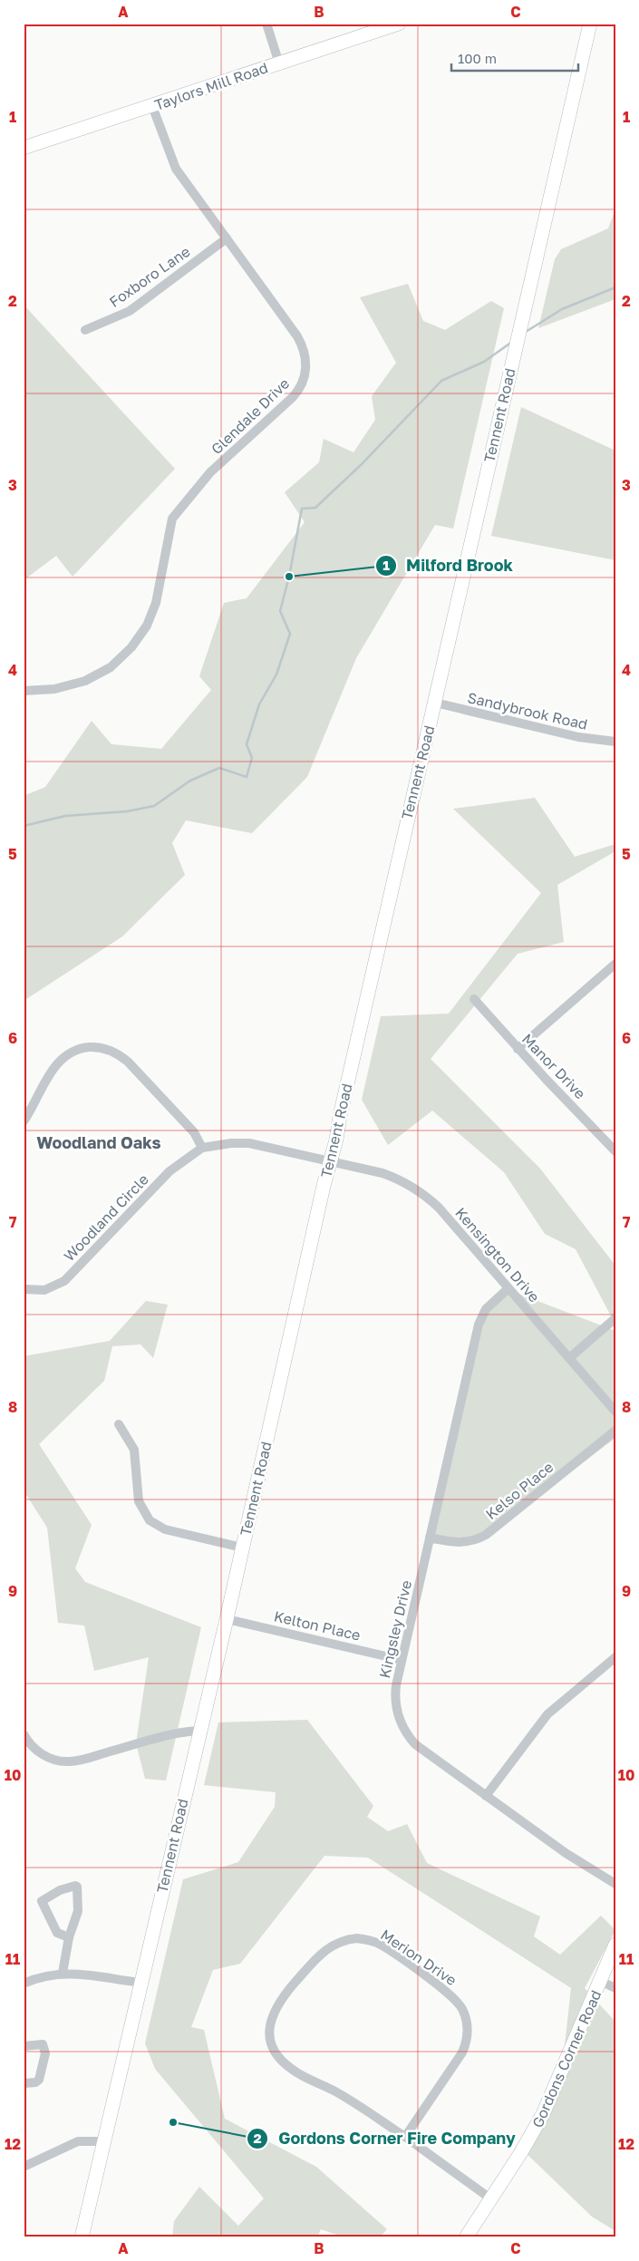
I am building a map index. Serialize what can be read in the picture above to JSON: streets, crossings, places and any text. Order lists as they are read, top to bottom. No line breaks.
{"streets":{"street":["Taylors Mill Road","Foxboro Lane","Tennent Road","Glendale Drive","Sandybrook Road","Manor Drive","Woodland Circle","Kensington Drive","Kelso Place","Kelton Place","Kingsley Drive","Merion Drive","Gordons Corner Road"]},"crossings":[["Taylors Mill Road","Glendale Drive"],["Foxboro Lane","Glendale Drive"],["Tennent Road","Sandybrook Road"],["Tennent Road","Woodland Circle"],["Tennent Road","Kensington Drive"],["Tennent Road","Kelton Place"],["Woodland Circle","Kensington Drive"],["Kensington Drive","Kingsley Drive"],["Kelso Place","Kingsley Drive"],["Kelton Place","Kingsley Drive"],["Merion Drive","Gordons Corner Road"]],"districts":["Woodland Oaks"],"places":["Milford Brook","Gordons Corner Fire Company"],"scale_bar":"100 m","grid":{"columns":["A","B","C"],"rows":["1","2","3","4","5","6","7","8","9","10","11","12"]}}
